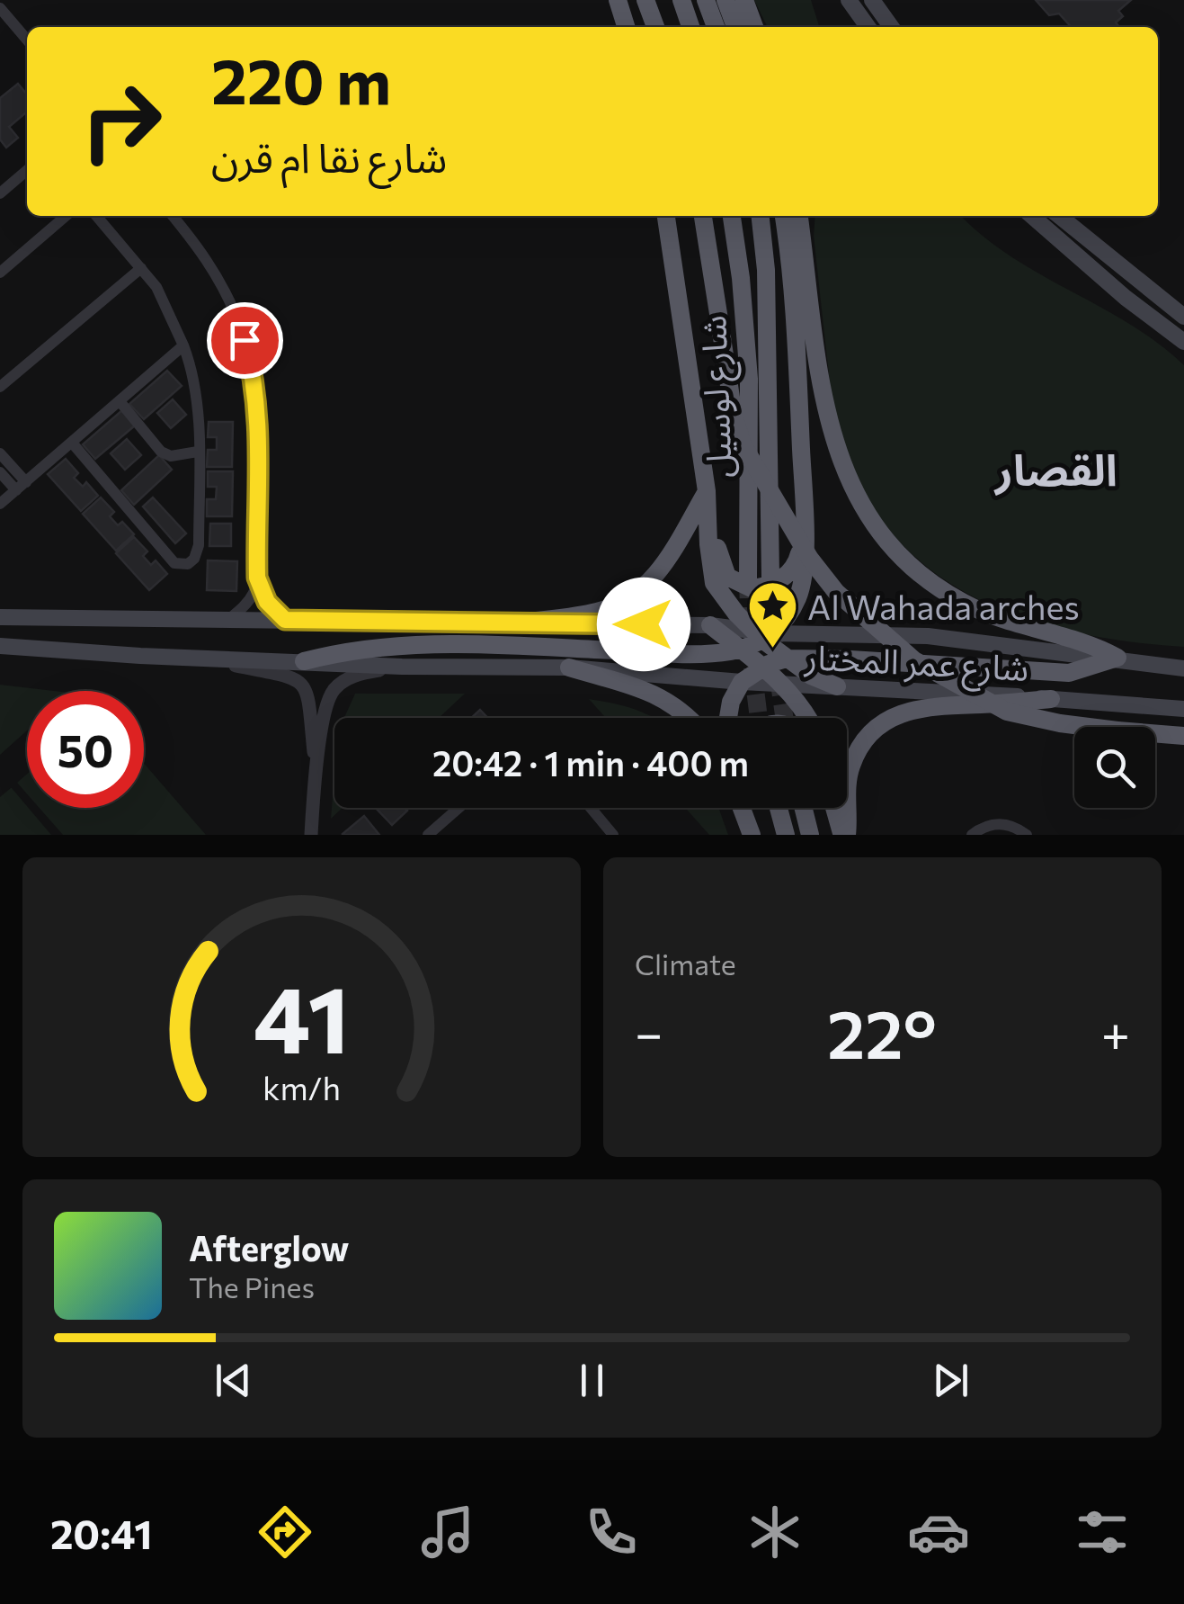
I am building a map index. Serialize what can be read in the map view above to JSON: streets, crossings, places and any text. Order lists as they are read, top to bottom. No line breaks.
{"streets":{"highway":["شارع لوسيل"],"main road":["شارع عمر المختار"]},"districts":["القصار"],"places":{"place":["Al Wahada arches"]},"page":{"turn":["220 m","شارع نقا ام قرن"],"limit":"50","trip":"20:42 · 1 min · 400 m","tile":"Climate","heat":["−","22°","+"],"song":["Afterglow","The Pines"],"tabs":"20:41","gauge":["41","km/h"]}}
